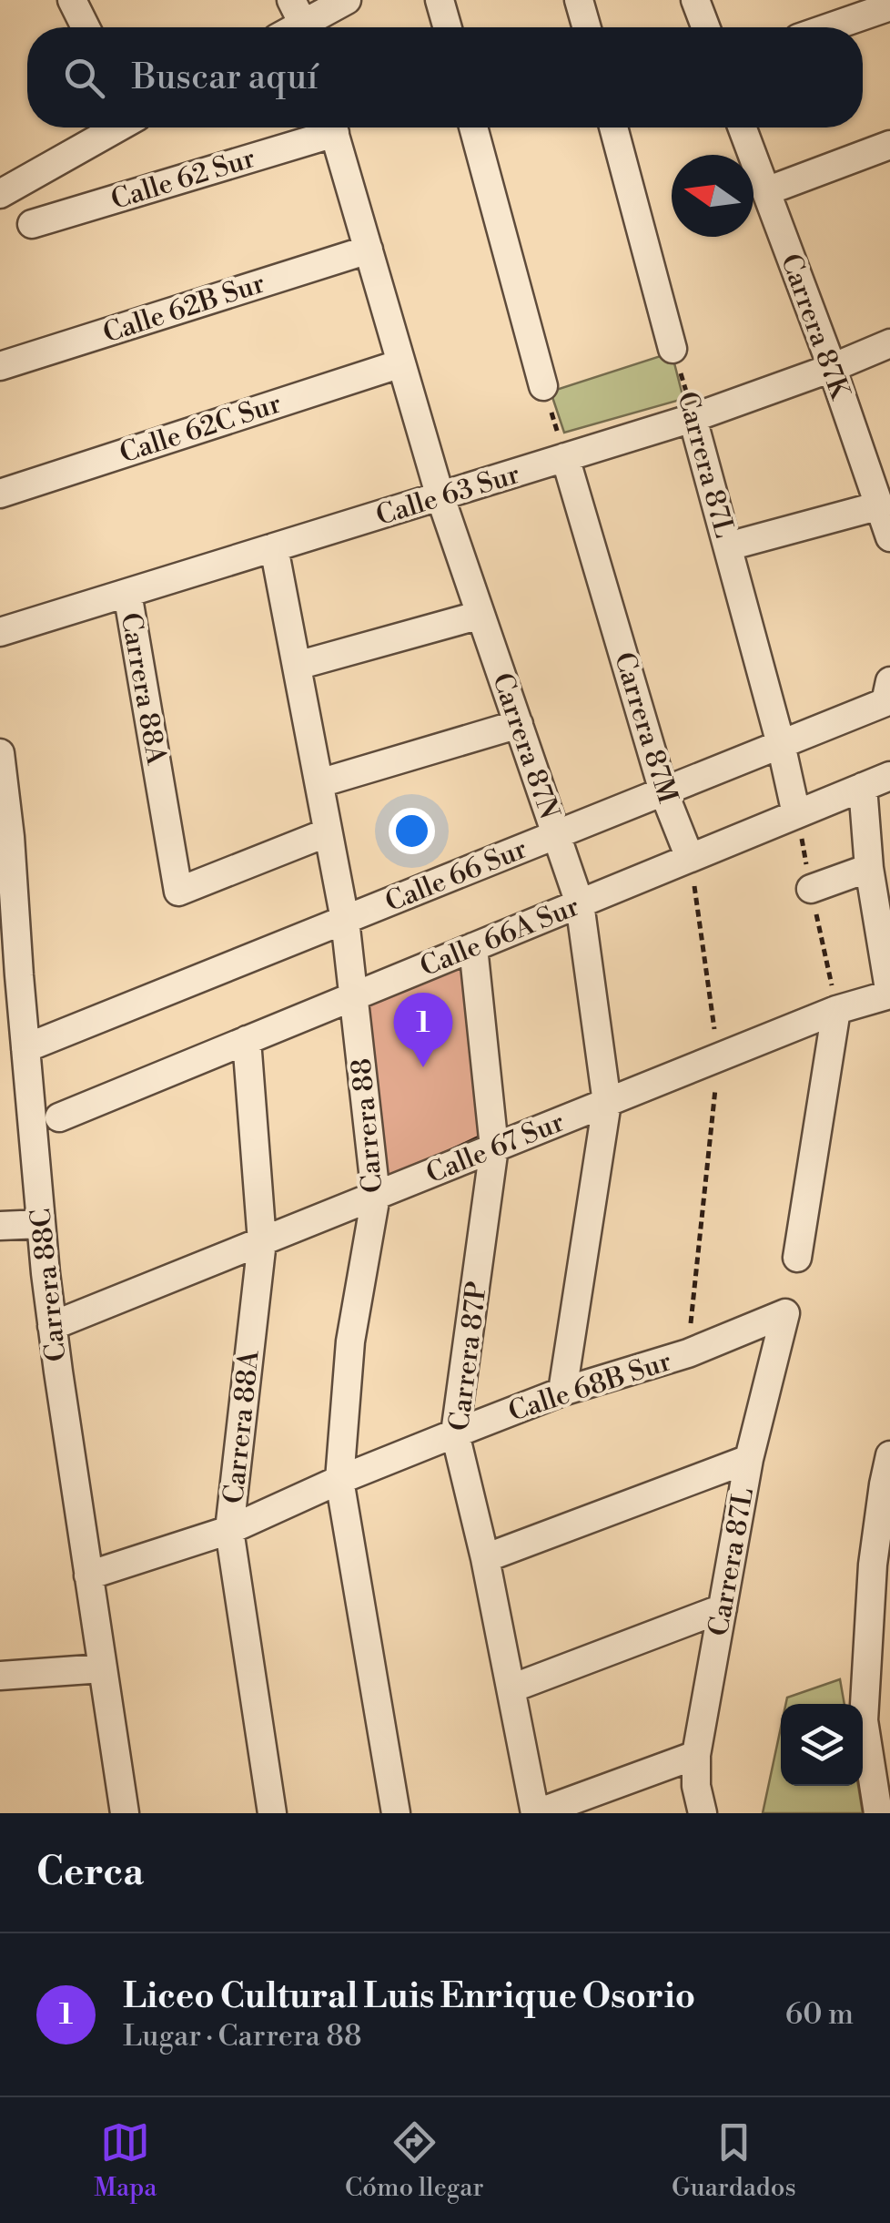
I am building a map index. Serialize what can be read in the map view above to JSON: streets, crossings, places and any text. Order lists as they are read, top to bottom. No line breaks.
{"streets":{"street":["Calle 62 Sur","Calle 62B Sur","Carrera 87K","Calle 62C Sur","Carrera 87L","Calle 63 Sur","Carrera 88A","Carrera 87M","Carrera 87N","Calle 66 Sur","Calle 66A Sur","Carrera 88","Calle 67 Sur","Carrera 88C","Carrera 87P","Calle 68B Sur"]},"crossings":[["Calle 62B Sur","Carrera 87N"],["Carrera 87K","Calle 63 Sur"],["Calle 62C Sur","Carrera 87N"],["Carrera 87L","Calle 63 Sur"],["Carrera 87L","Calle 66 Sur"],["Carrera 87L","Calle 66A Sur"],["Carrera 87L","Calle 68B Sur"],["Calle 63 Sur","Carrera 88A"],["Calle 63 Sur","Carrera 87M"],["Calle 63 Sur","Carrera 87N"],["Calle 63 Sur","Carrera 88"],["Carrera 88A","Calle 66A Sur"],["Carrera 88A","Carrera 88"],["Carrera 88A","Calle 67 Sur"],["Carrera 88A","Calle 68B Sur"],["Carrera 87M","Calle 66 Sur"],["Carrera 87M","Calle 66A Sur"],["Carrera 87N","Calle 66 Sur"],["Carrera 87N","Calle 66A Sur"],["Carrera 87N","Calle 67 Sur"],["Carrera 87N","Calle 68B Sur"],["Calle 66 Sur","Carrera 88"],["Calle 66 Sur","Carrera 88C"],["Calle 66A Sur","Carrera 88"],["Calle 66A Sur","Carrera 87P"],["Carrera 88","Calle 67 Sur"],["Carrera 88","Calle 68B Sur"],["Calle 67 Sur","Carrera 88C"],["Calle 67 Sur","Carrera 87P"],["Carrera 88C","Calle 68B Sur"],["Carrera 87P","Calle 68B Sur"]],"north":"left","page":{"search":"Buscar aquí","pins":"1","heading":"Cerca","list":[{"mark":"1","name":"Liceo Cultural Luis Enrique Osorio","note":"Lugar · Carrera 88","value":"60 m"}],"nav":["Mapa","Cómo llegar","Guardados"]}}
